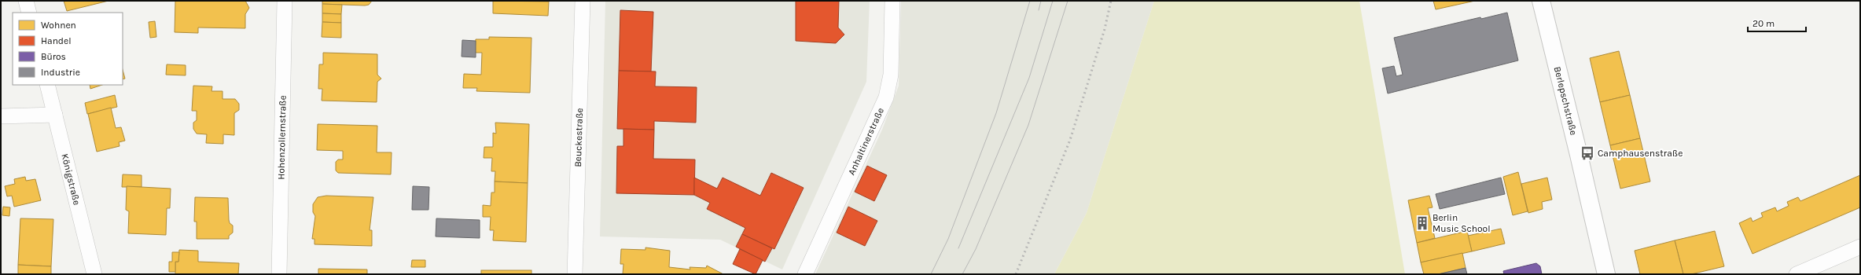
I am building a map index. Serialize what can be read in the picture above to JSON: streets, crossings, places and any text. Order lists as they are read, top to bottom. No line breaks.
{"streets":{"street":["Berlepschstraße","Hohenzollernstraße","Beuckestraße","Anhaltinerstraße","Königstraße"]},"places":{"bus stop":["Camphausenstraße"],"building":["Berlin Music School"]},"legend":["Wohnen","Handel","Büros","Industrie"],"scale_bar":"20 m"}
